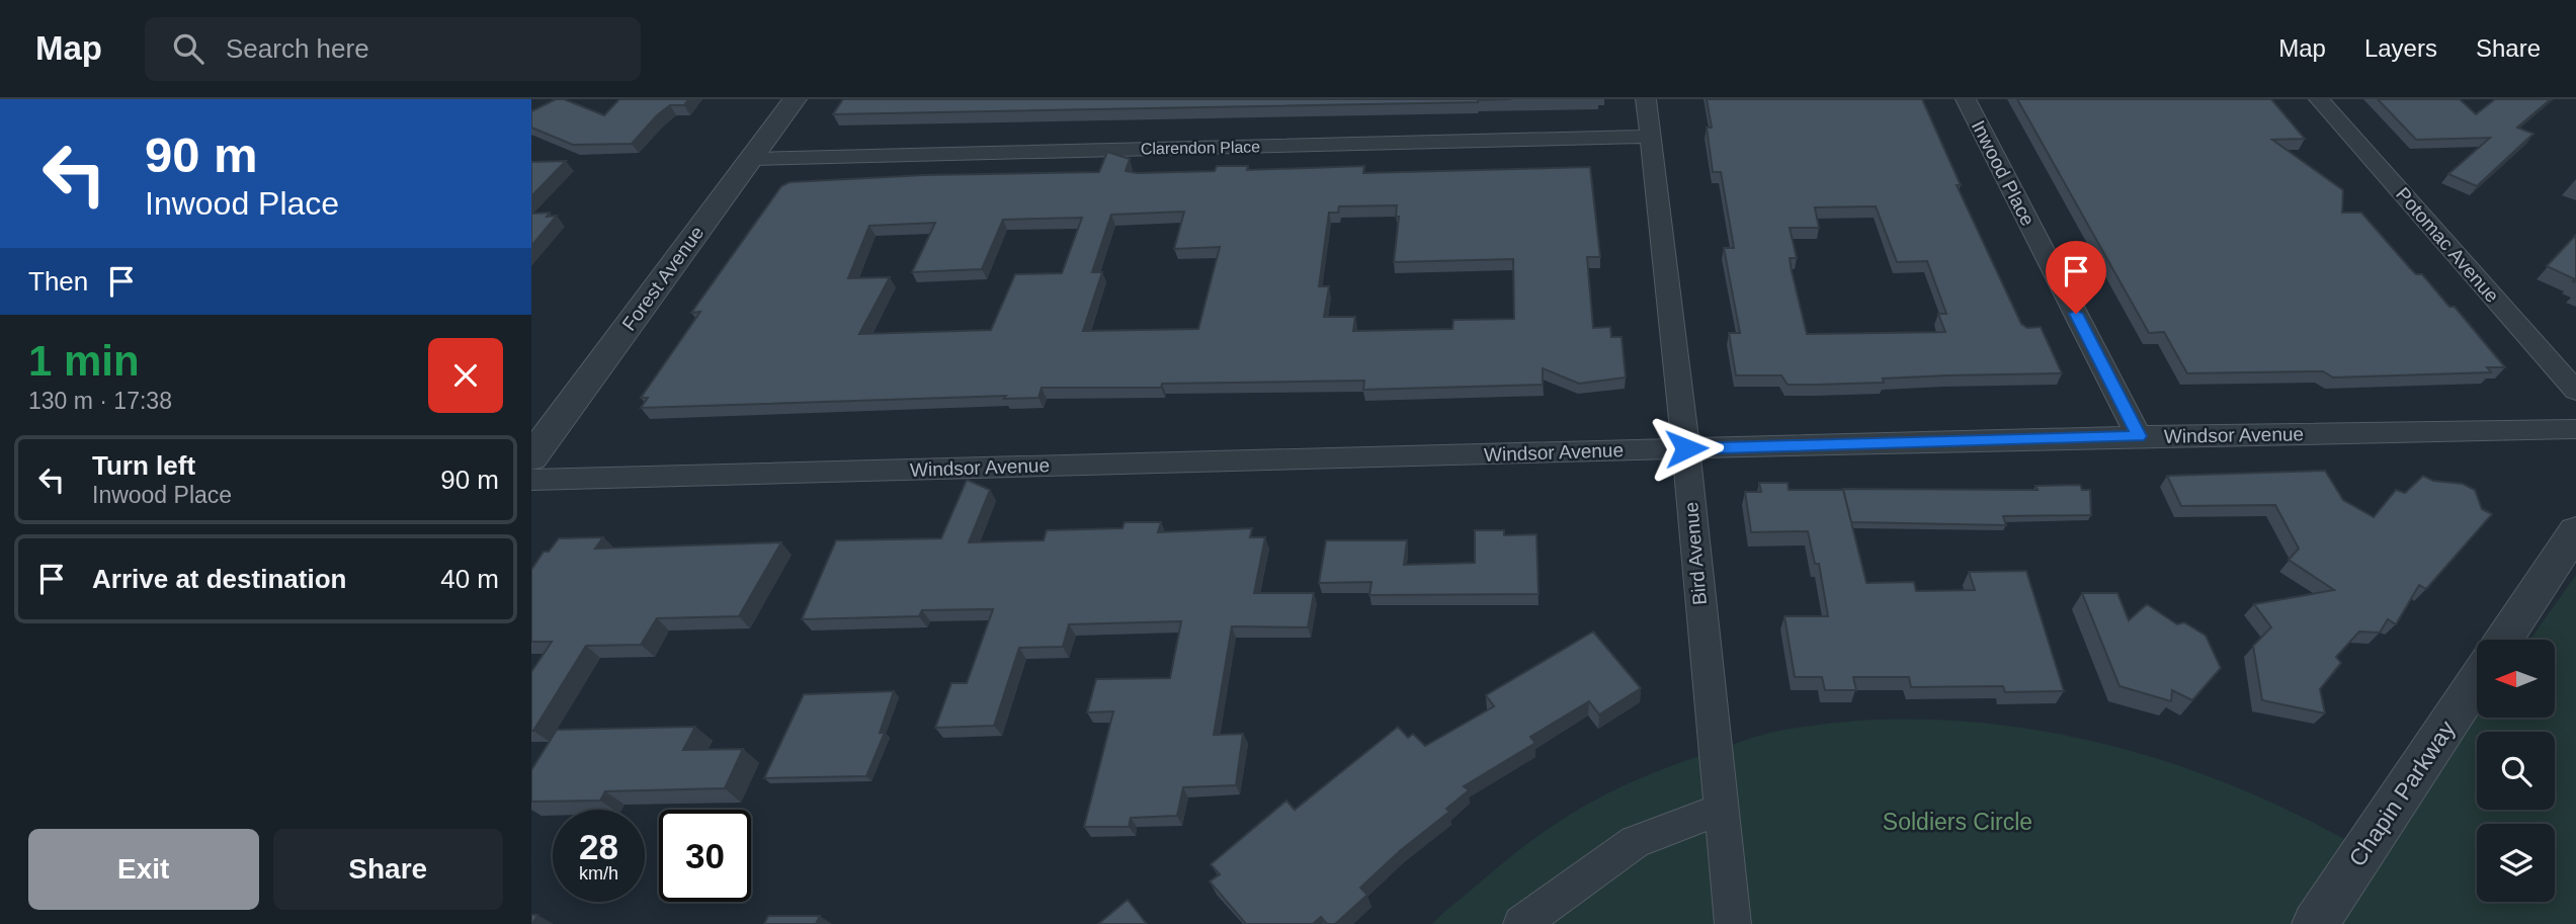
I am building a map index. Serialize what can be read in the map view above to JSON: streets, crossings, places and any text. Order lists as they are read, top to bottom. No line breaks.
{"streets":{"street":["Clarendon Place","Inwood Place","Potomac Avenue","Forest Avenue","Windsor Avenue","Bird Avenue","Chapin Parkway"]},"crossings":[["Clarendon Place","Forest Avenue"],["Clarendon Place","Bird Avenue"],["Inwood Place","Windsor Avenue"],["Windsor Avenue","Bird Avenue"]],"parks":["Soldiers Circle"],"north":"left","page":{"header":"Map","search":"Search here","nav":["Map","Layers","Share"],"turn":["90 m","Inwood Place"],"then":"Then","heading":["1 min","130 m · 17:38"],"list":[{"name":"Turn left","note":"Inwood Place","value":"90 m"},{"name":"Arrive at destination","value":"40 m"}],"speed":"28 km/h","limit":"30","buttons":["Exit","Share"]}}
